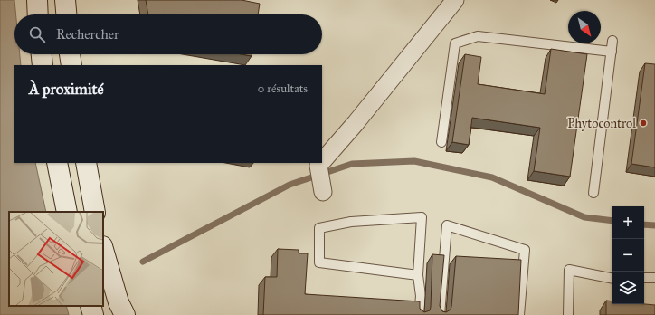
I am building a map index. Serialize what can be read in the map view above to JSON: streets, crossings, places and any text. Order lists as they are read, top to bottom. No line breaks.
{"places":["Phytocontrol"],"north":"bottom right","page":{"search":"Rechercher","heading":["À proximité","0 résultats"],"map_buttons":["+","−"]}}
